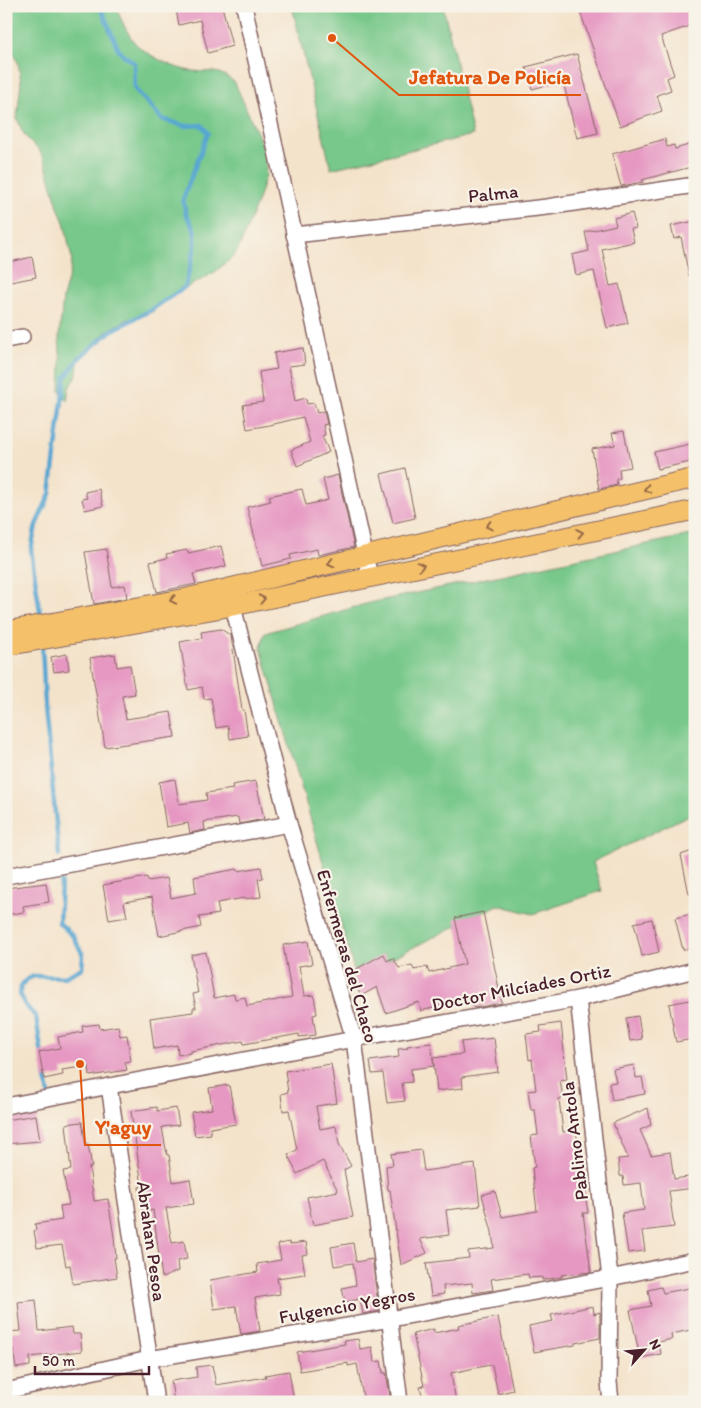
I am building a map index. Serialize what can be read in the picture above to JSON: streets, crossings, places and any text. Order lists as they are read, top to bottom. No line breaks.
{"streets":{"street":["Palma","Enfermeras del Chaco","Doctor Milcíades Ortiz","Pablino Antola","Abrahan Pesoa","Fulgencio Yegros"]},"crossings":[["Enfermeras del Chaco","Doctor Milcíades Ortiz"],["Enfermeras del Chaco","Fulgencio Yegros"],["Doctor Milcíades Ortiz","Pablino Antola"],["Doctor Milcíades Ortiz","Abrahan Pesoa"],["Pablino Antola","Fulgencio Yegros"],["Abrahan Pesoa","Fulgencio Yegros"]],"places":["Jefatura De Policía","Y'aguy"],"scale_bar":"50 m","north":"top right"}
